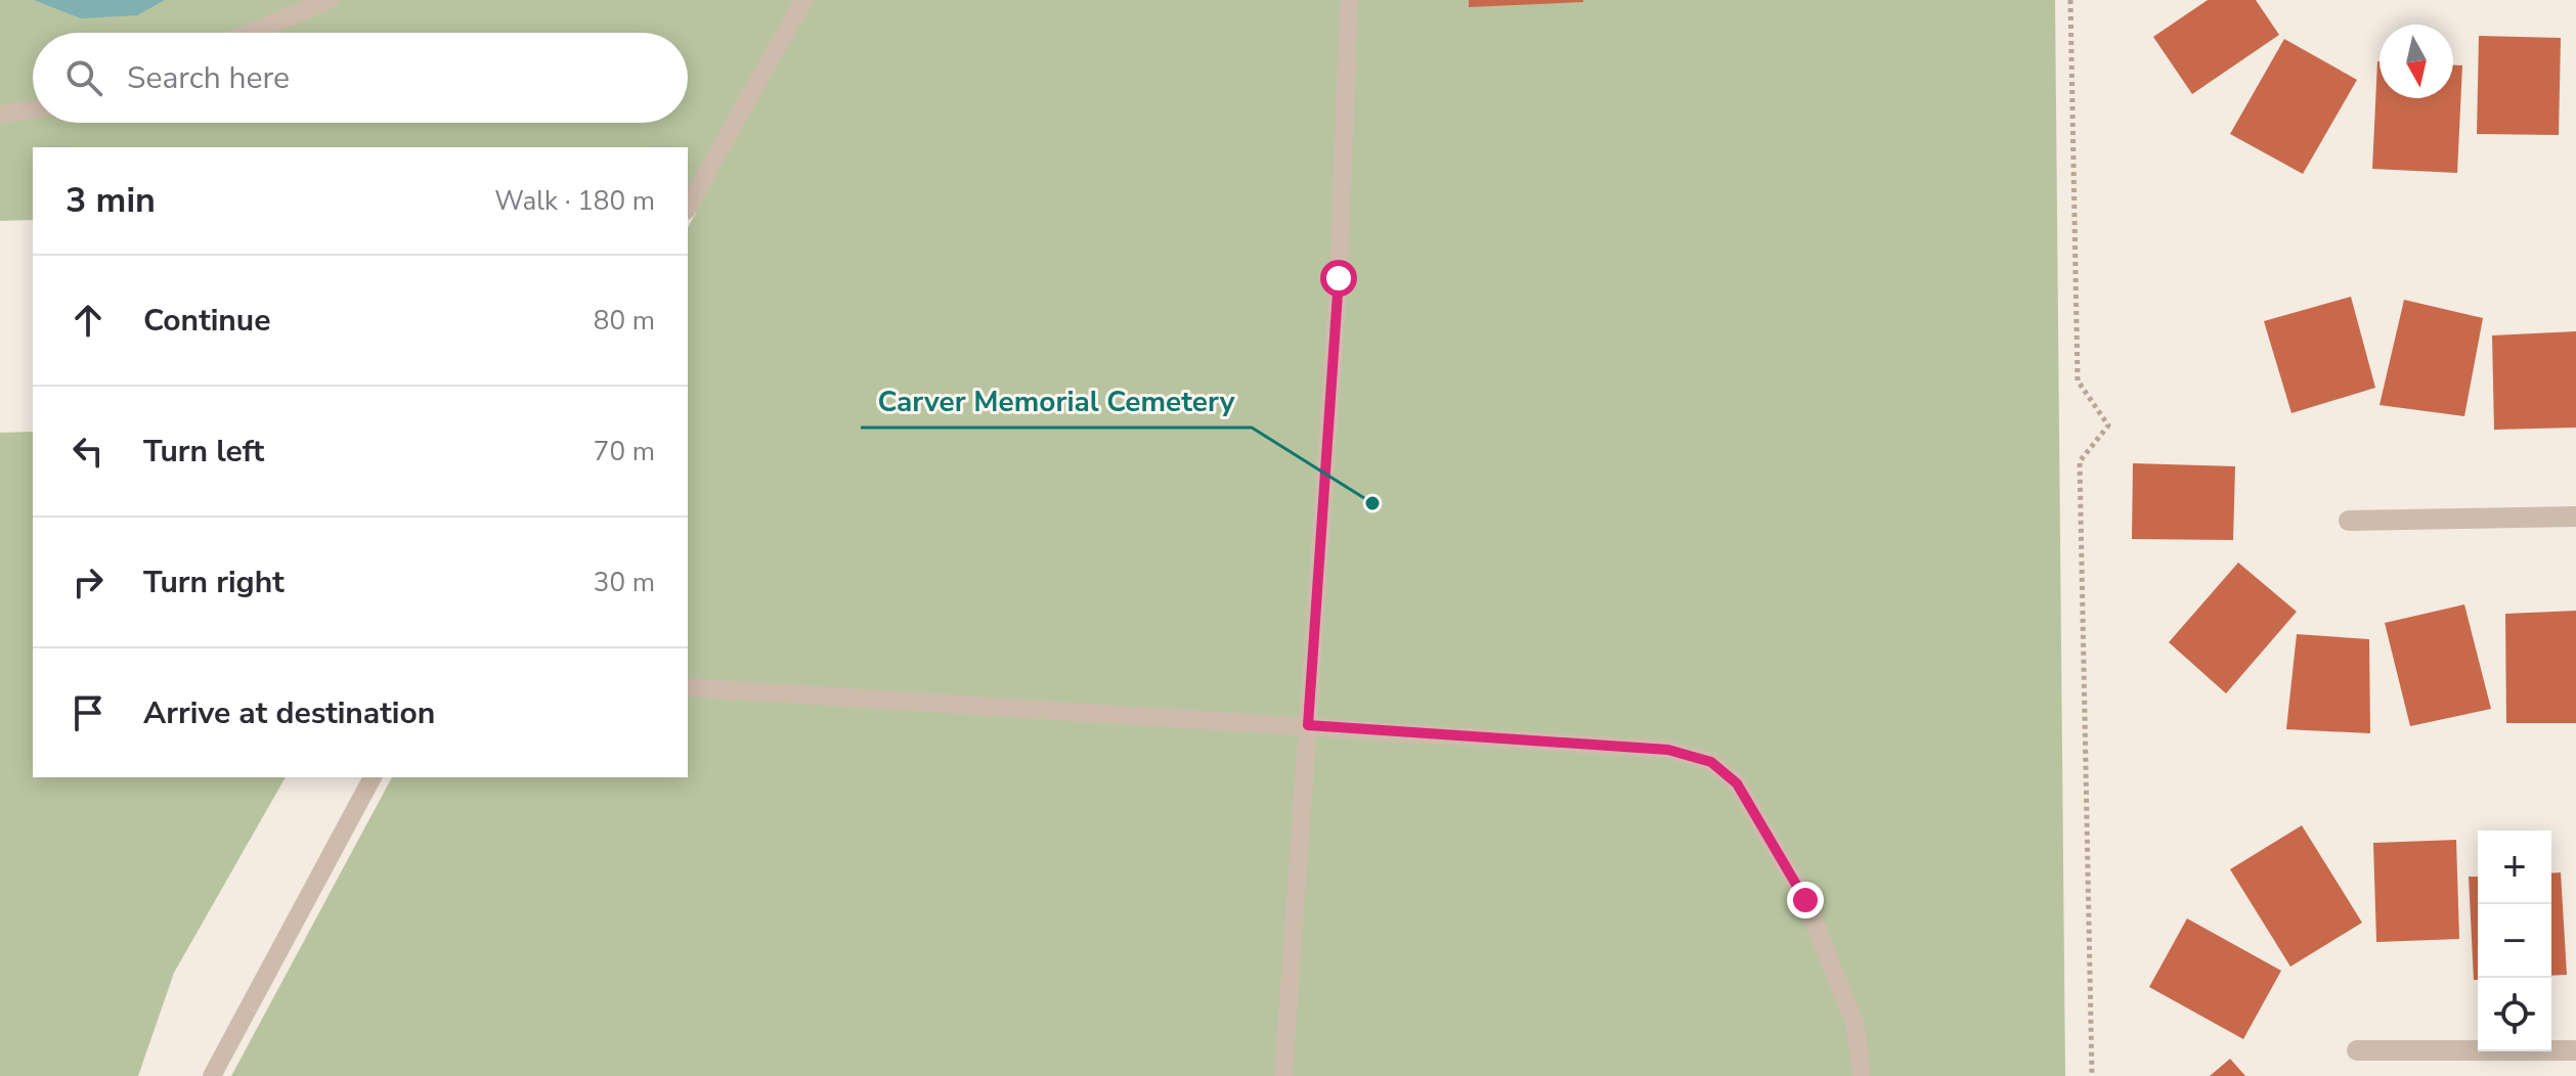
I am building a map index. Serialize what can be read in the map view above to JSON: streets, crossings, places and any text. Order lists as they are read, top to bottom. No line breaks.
{"places":["Carver Memorial Cemetery"],"north":"bottom","page":{"search":"Search here","heading":["3 min","Walk · 180 m"],"list":[["Continue","80 m"],["Turn left","70 m"],["Turn right","30 m"],"Arrive at destination"],"map_buttons":["+","−"]}}
